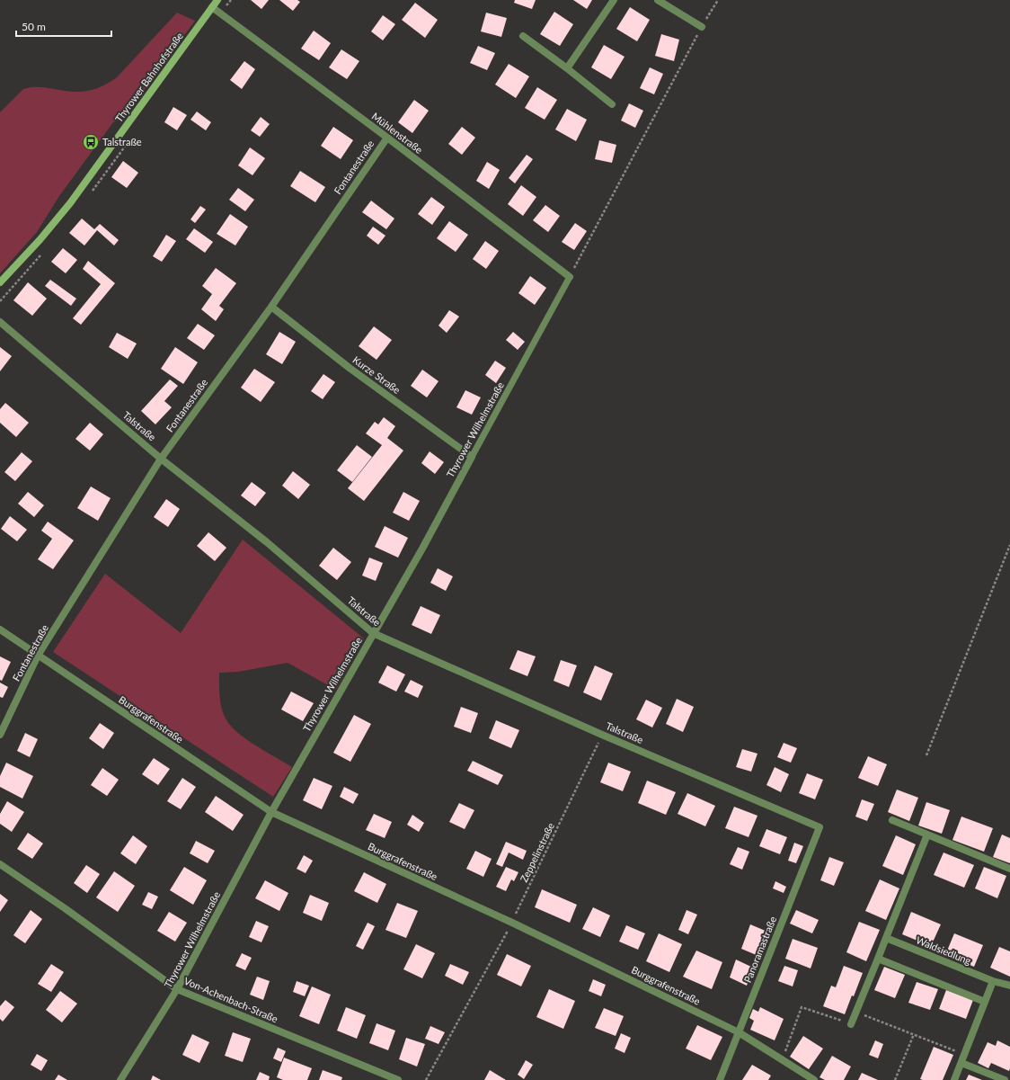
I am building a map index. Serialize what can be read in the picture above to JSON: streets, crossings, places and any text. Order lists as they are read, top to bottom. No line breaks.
{"streets":{"main road":["Thyrower Bahnhofstraße"],"street":["Mühlenstraße","Fontanestraße","Kurze Straße","Talstraße","Thyrower Wilhelmstraße","Burggrafenstraße","Panoramastraße","Waldsiedlung","Von-Achenbach-Straße"],"path":["Zeppelinstraße"]},"crossings":[["Thyrower Bahnhofstraße","Mühlenstraße"],["Mühlenstraße","Fontanestraße"],["Mühlenstraße","Thyrower Wilhelmstraße"],["Fontanestraße","Kurze Straße"],["Fontanestraße","Talstraße"],["Fontanestraße","Burggrafenstraße"],["Kurze Straße","Thyrower Wilhelmstraße"],["Talstraße","Thyrower Wilhelmstraße"],["Talstraße","Zeppelinstraße"],["Talstraße","Panoramastraße"],["Thyrower Wilhelmstraße","Burggrafenstraße"],["Thyrower Wilhelmstraße","Von-Achenbach-Straße"],["Burggrafenstraße","Zeppelinstraße"],["Burggrafenstraße","Panoramastraße"]],"places":{"bus stop":["Talstraße"]},"scale_bar":"50 m"}
